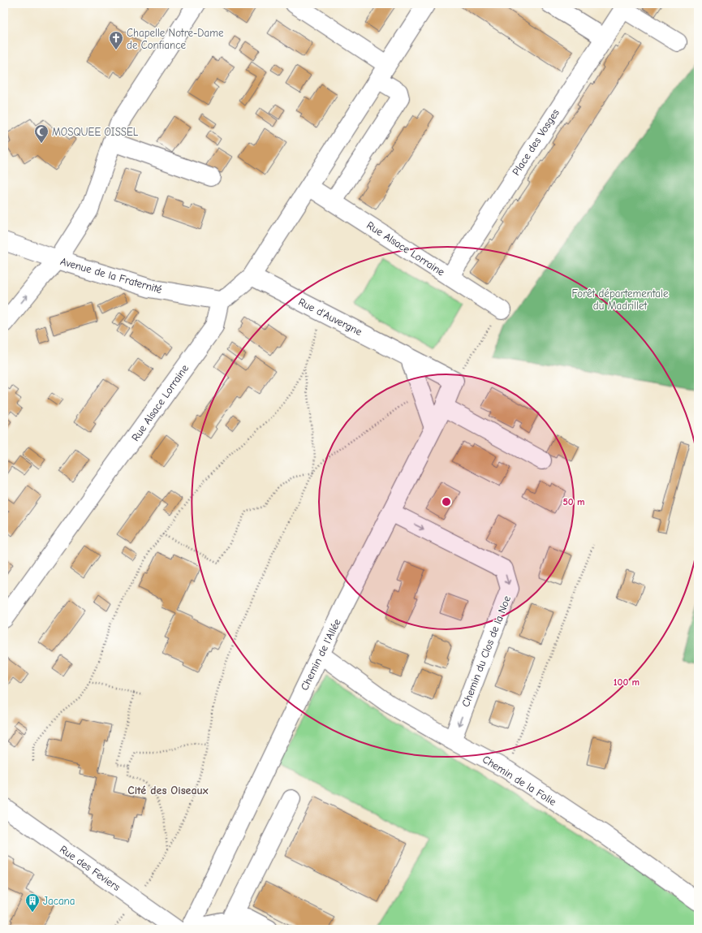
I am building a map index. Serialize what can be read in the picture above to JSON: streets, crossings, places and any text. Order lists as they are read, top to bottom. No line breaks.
{"streets":{"street":["Place des Vosges","Rue Alsace Lorraine","Avenue de la Fraternité","Rue d'Auvergne","Chemin du Clos de la Noe","Chemin de l'Allée","Chemin de la Folie","Rue des Feviers"]},"crossings":[["Place des Vosges","Rue Alsace Lorraine"],["Rue Alsace Lorraine","Avenue de la Fraternité"],["Rue d'Auvergne","Chemin de l'Allée"],["Chemin du Clos de la Noe","Chemin de l'Allée"],["Chemin du Clos de la Noe","Chemin de la Folie"],["Chemin de l'Allée","Chemin de la Folie"]],"districts":["Cité des Oiseaux"],"parks":["Forêt départementale du Madrillet"],"places":{"church":["Chapelle Notre-Dame de Confiance"],"mosque":["MOSQUEE OISSEL"],"building":["Jacana"]},"rings":["50 m","100 m"]}
